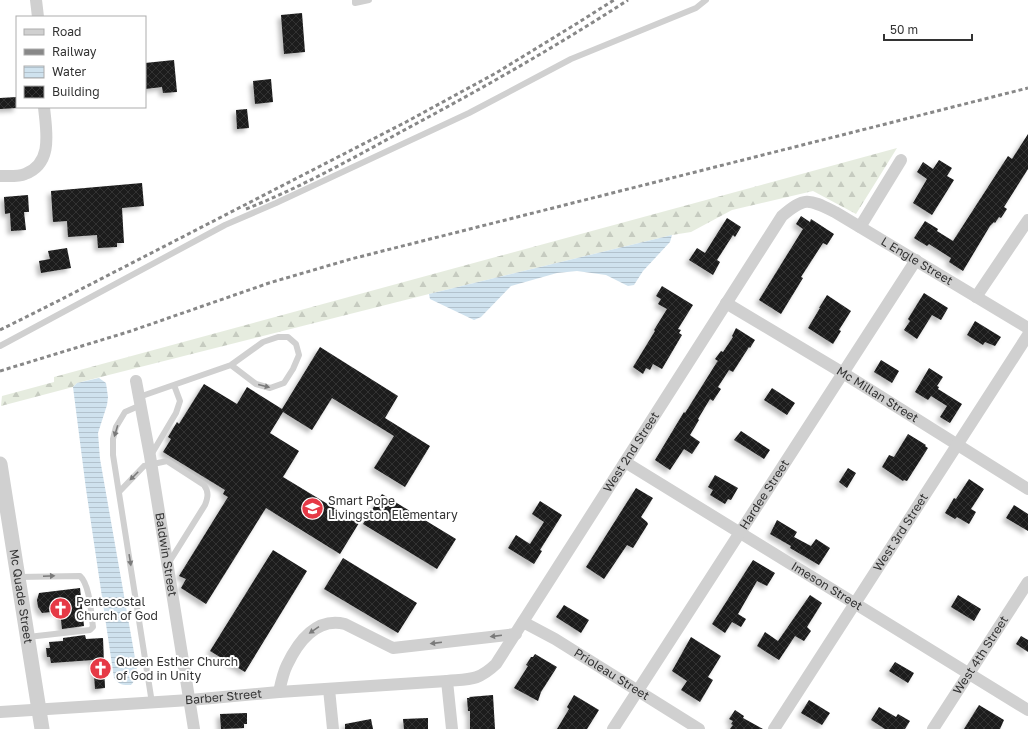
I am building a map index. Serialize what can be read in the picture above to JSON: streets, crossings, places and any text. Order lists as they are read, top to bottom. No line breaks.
{"streets":{"street":["L Engle Street","Mc Millan Street","West 2nd Street","Hardee Street","West 3rd Street","Baldwin Street","Imeson Street","Mc Quade Street","West 4th Street","Prioleau Street","Barber Street"]},"crossings":[["L Engle Street","West 2nd Street"],["L Engle Street","Hardee Street"],["Mc Millan Street","West 2nd Street"],["Mc Millan Street","Hardee Street"],["Mc Millan Street","West 3rd Street"],["West 2nd Street","Imeson Street"],["West 2nd Street","Prioleau Street"],["West 2nd Street","Barber Street"],["Hardee Street","Imeson Street"],["Hardee Street","Prioleau Street"],["West 3rd Street","Imeson Street"],["Baldwin Street","Barber Street"],["Imeson Street","West 4th Street"],["Mc Quade Street","Barber Street"]],"places":{"school or university":["Smart Pope Livingston Elementary"],"church":["Pentecostal Church of God","Queen Esther Church of God in Unity"]},"legend":["Road","Railway","Water","Building"],"scale_bar":"50 m"}
